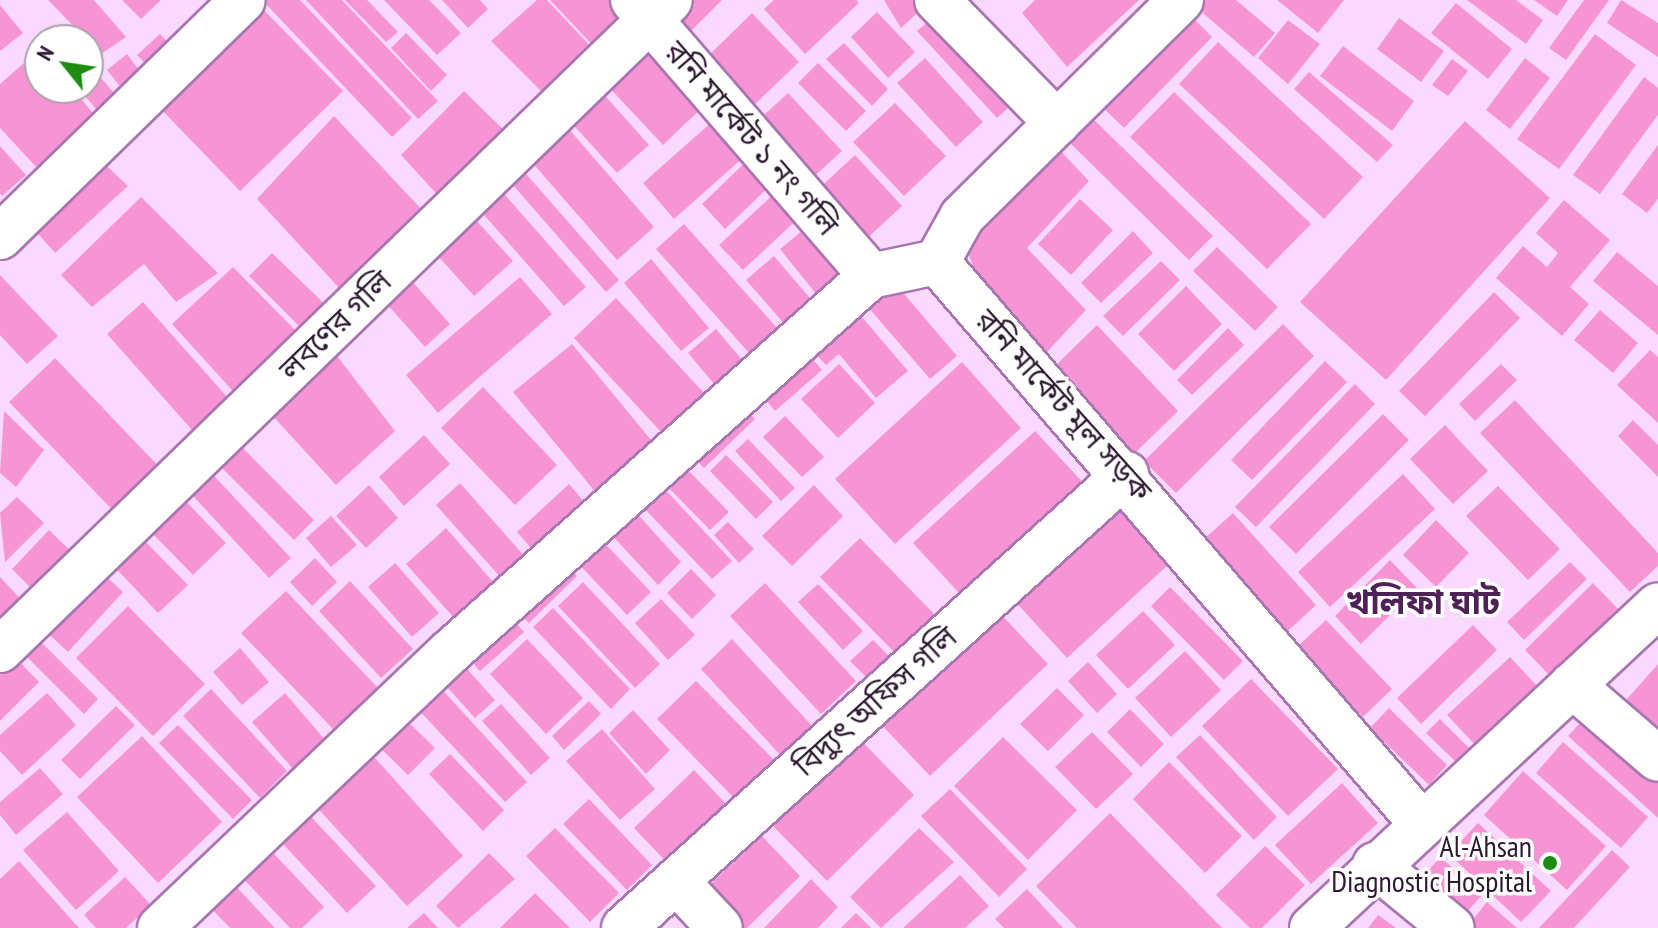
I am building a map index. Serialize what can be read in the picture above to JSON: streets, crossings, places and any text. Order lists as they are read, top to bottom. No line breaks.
{"streets":{"street":["রনি মার্কেট ১ নং গলি","লবণের গলি","রনি মার্কেট মূল সড়ক","বিদ্যুৎ অফিস গলি"]},"crossings":[["রনি মার্কেট ১ নং গলি","লবণের গলি"],["রনি মার্কেট মূল সড়ক","বিদ্যুৎ অফিস গলি"]],"districts":["খলিফা ঘাট"],"places":["Al-Ahsan Diagnostic Hospital"],"north":"top left"}
